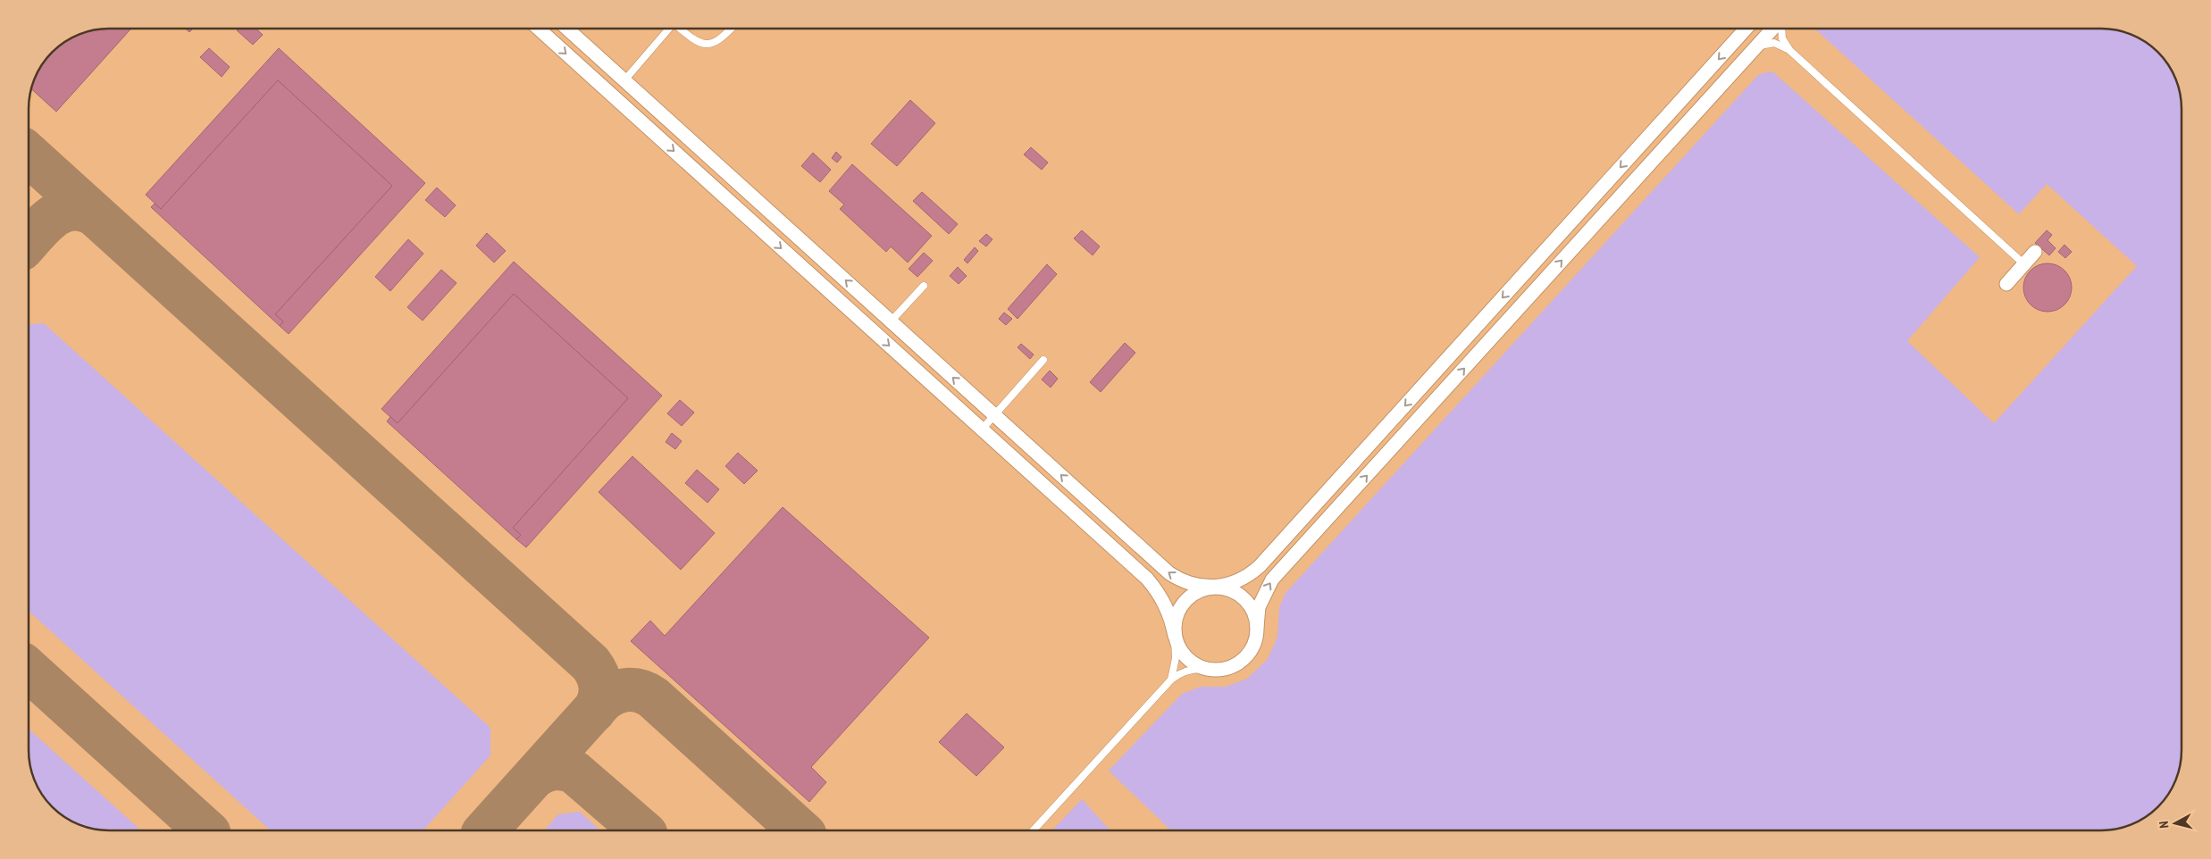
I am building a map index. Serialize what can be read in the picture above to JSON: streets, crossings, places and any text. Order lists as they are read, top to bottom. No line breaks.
{"north":"left"}
